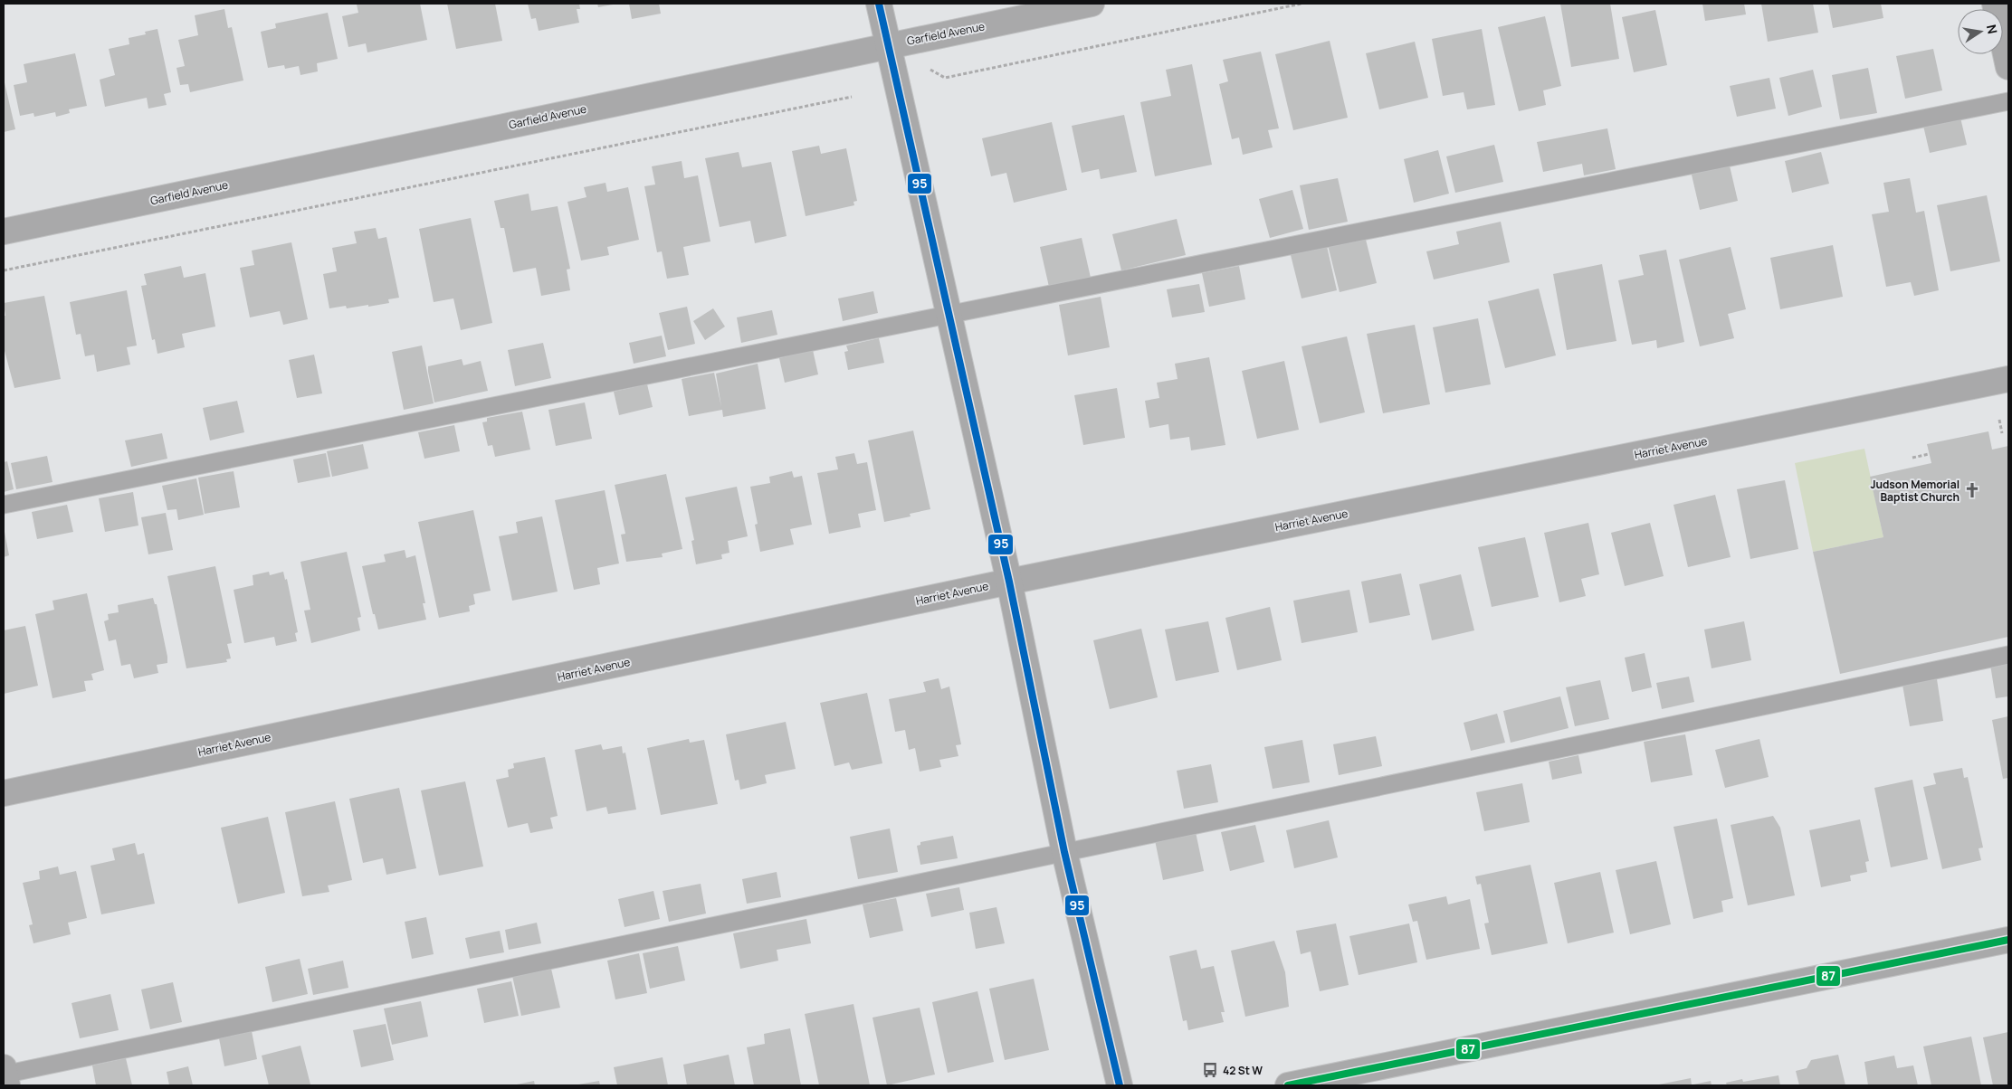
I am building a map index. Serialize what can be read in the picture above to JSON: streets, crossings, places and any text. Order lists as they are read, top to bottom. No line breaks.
{"streets":{"street":["Garfield Avenue","Harriet Avenue"]},"places":{"church":["Judson Memorial Baptist Church"],"bus stop":["42 St W"]},"lines":["transit line 95","transit line 87"],"north":"right"}
